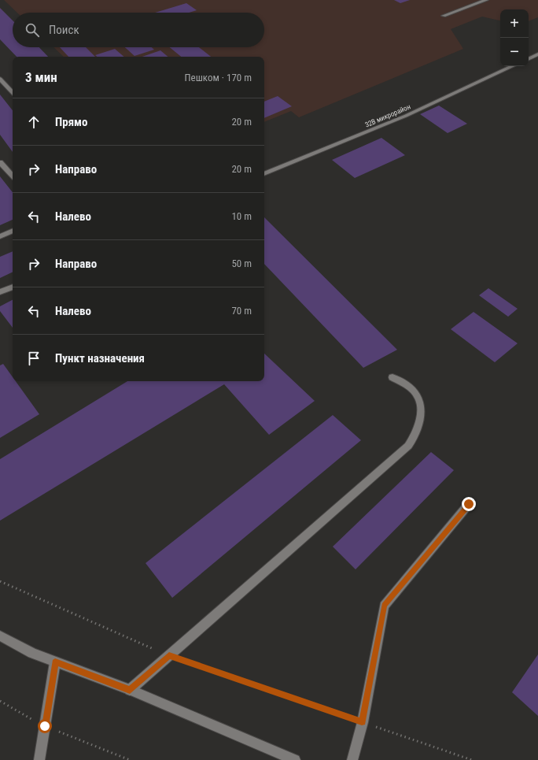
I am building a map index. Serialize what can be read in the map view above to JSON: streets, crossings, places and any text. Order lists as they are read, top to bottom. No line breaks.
{"streets":{"street":["32В микрорайон"]},"page":{"map_buttons":["+","−"],"search":"Поиск","heading":["3 мин","Пешком · 170 m"],"list":[["Прямо","20 m"],["Направо","20 m"],["Налево","10 m"],["Направо","50 m"],["Налево","70 m"],"Пункт назначения"]}}
